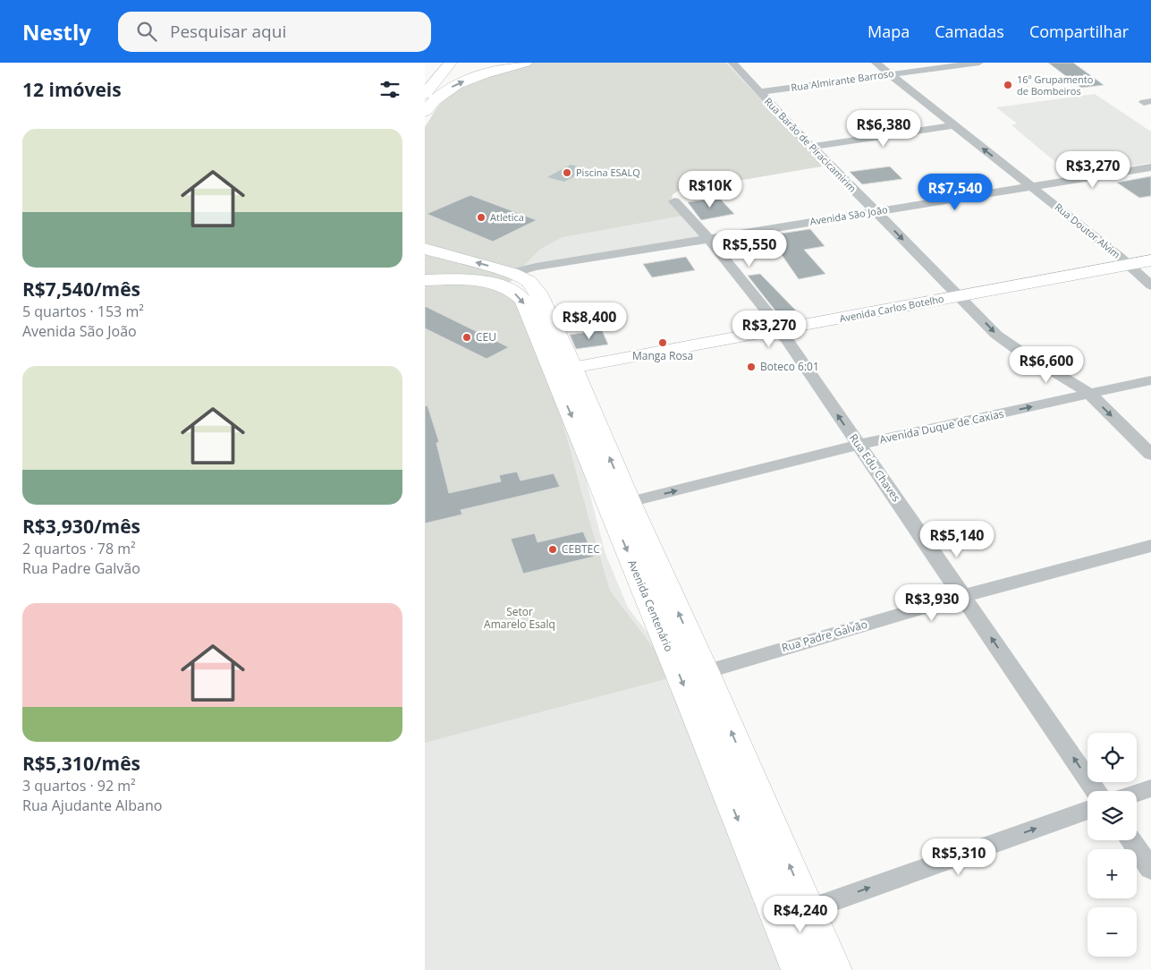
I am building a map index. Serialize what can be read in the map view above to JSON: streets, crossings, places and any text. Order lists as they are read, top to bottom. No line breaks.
{"streets":{"highway":["Avenida Centenário"],"main road":["Avenida Carlos Botelho"],"street":["Rua Almirante Barroso","Rua Barão de Piracicamirim","Avenida São João","Rua Doutor Alvim","Avenida Duque de Caxias","Rua Edu Chaves","Rua Padre Galvão"]},"crossings":[["Rua Almirante Barroso","Rua Barão de Piracicamirim"],["Rua Almirante Barroso","Rua Doutor Alvim"],["Rua Barão de Piracicamirim","Avenida São João"],["Rua Barão de Piracicamirim","Avenida Carlos Botelho"],["Rua Barão de Piracicamirim","Avenida Duque de Caxias"],["Avenida São João","Rua Doutor Alvim"],["Rua Doutor Alvim","Avenida Carlos Botelho"],["Avenida Carlos Botelho","Avenida Centenário"],["Avenida Duque de Caxias","Rua Edu Chaves"],["Avenida Duque de Caxias","Avenida Centenário"],["Rua Edu Chaves","Rua Padre Galvão"],["Avenida Centenário","Rua Padre Galvão"]],"one_way":["Rua Barão de Piracicamirim","Avenida Duque de Caxias","Rua Edu Chaves"],"parks":["Setor Amarelo Esalq"],"places":["16º Grupamento de Bombeiros","Piscina ESALQ","Atletica","CEU","Manga Rosa","Boteco 6:01","CEBTEC"],"page":{"header":"Nestly","search":"Pesquisar aqui","nav":["Mapa","Camadas","Compartilhar"],"heading":"12 imóveis","price":["R$6,380","R$3,270","R$10K","R$7,540","R$5,550","R$8,400","R$3,270","R$6,600","R$5,140","R$3,930","R$5,310","R$4,240"],"list":[{"name":"R$7,540/mês","note":"5 quartos · 153 m² · Avenida São João"},{"name":"R$3,930/mês","note":"2 quartos · 78 m² · Rua Padre Galvão"},{"name":"R$5,310/mês","note":"3 quartos · 92 m² · Rua Ajudante Albano"}],"map_buttons":["+","−"]}}
